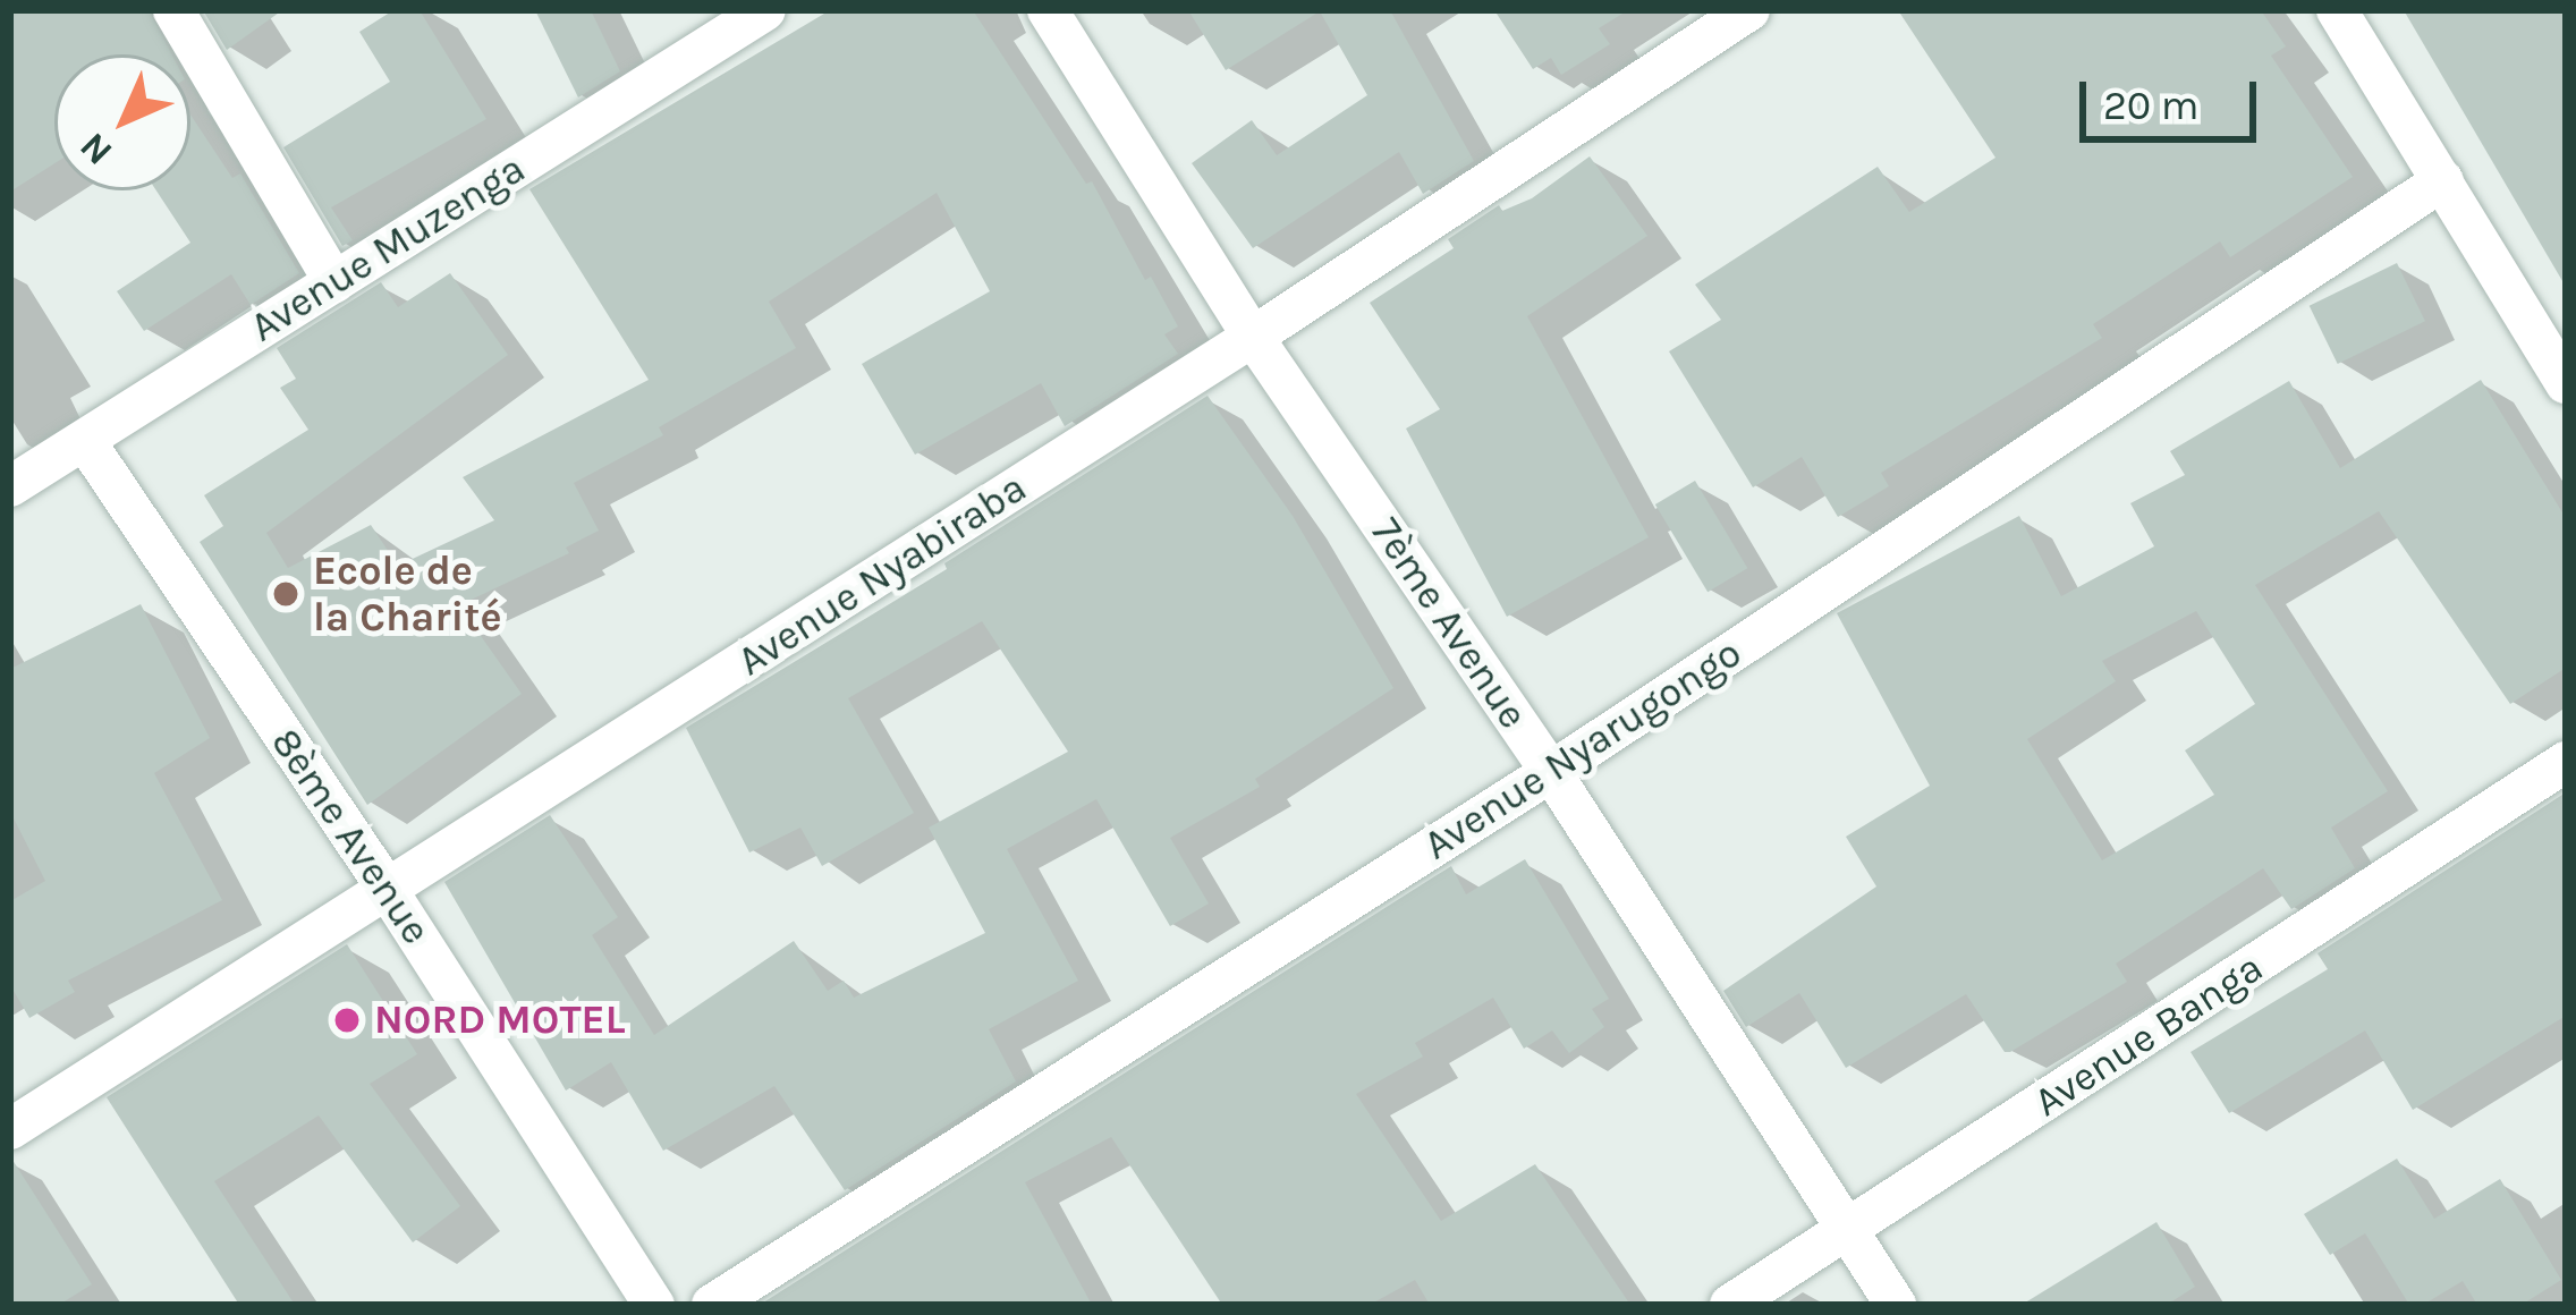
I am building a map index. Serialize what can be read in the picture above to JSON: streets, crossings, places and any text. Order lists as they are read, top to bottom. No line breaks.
{"streets":{"street":["Avenue Muzenga","Avenue Nyabiraba","7ème Avenue","Avenue Nyarugongo","8ème Avenue","Avenue Banga"]},"crossings":[["Avenue Muzenga","8ème Avenue"],["Avenue Nyabiraba","7ème Avenue"],["Avenue Nyabiraba","8ème Avenue"],["7ème Avenue","Avenue Nyarugongo"],["7ème Avenue","Avenue Banga"]],"places":["Ecole de la Charité","NORD MOTEL"],"scale_bar":"20 m","north":"bottom left"}
